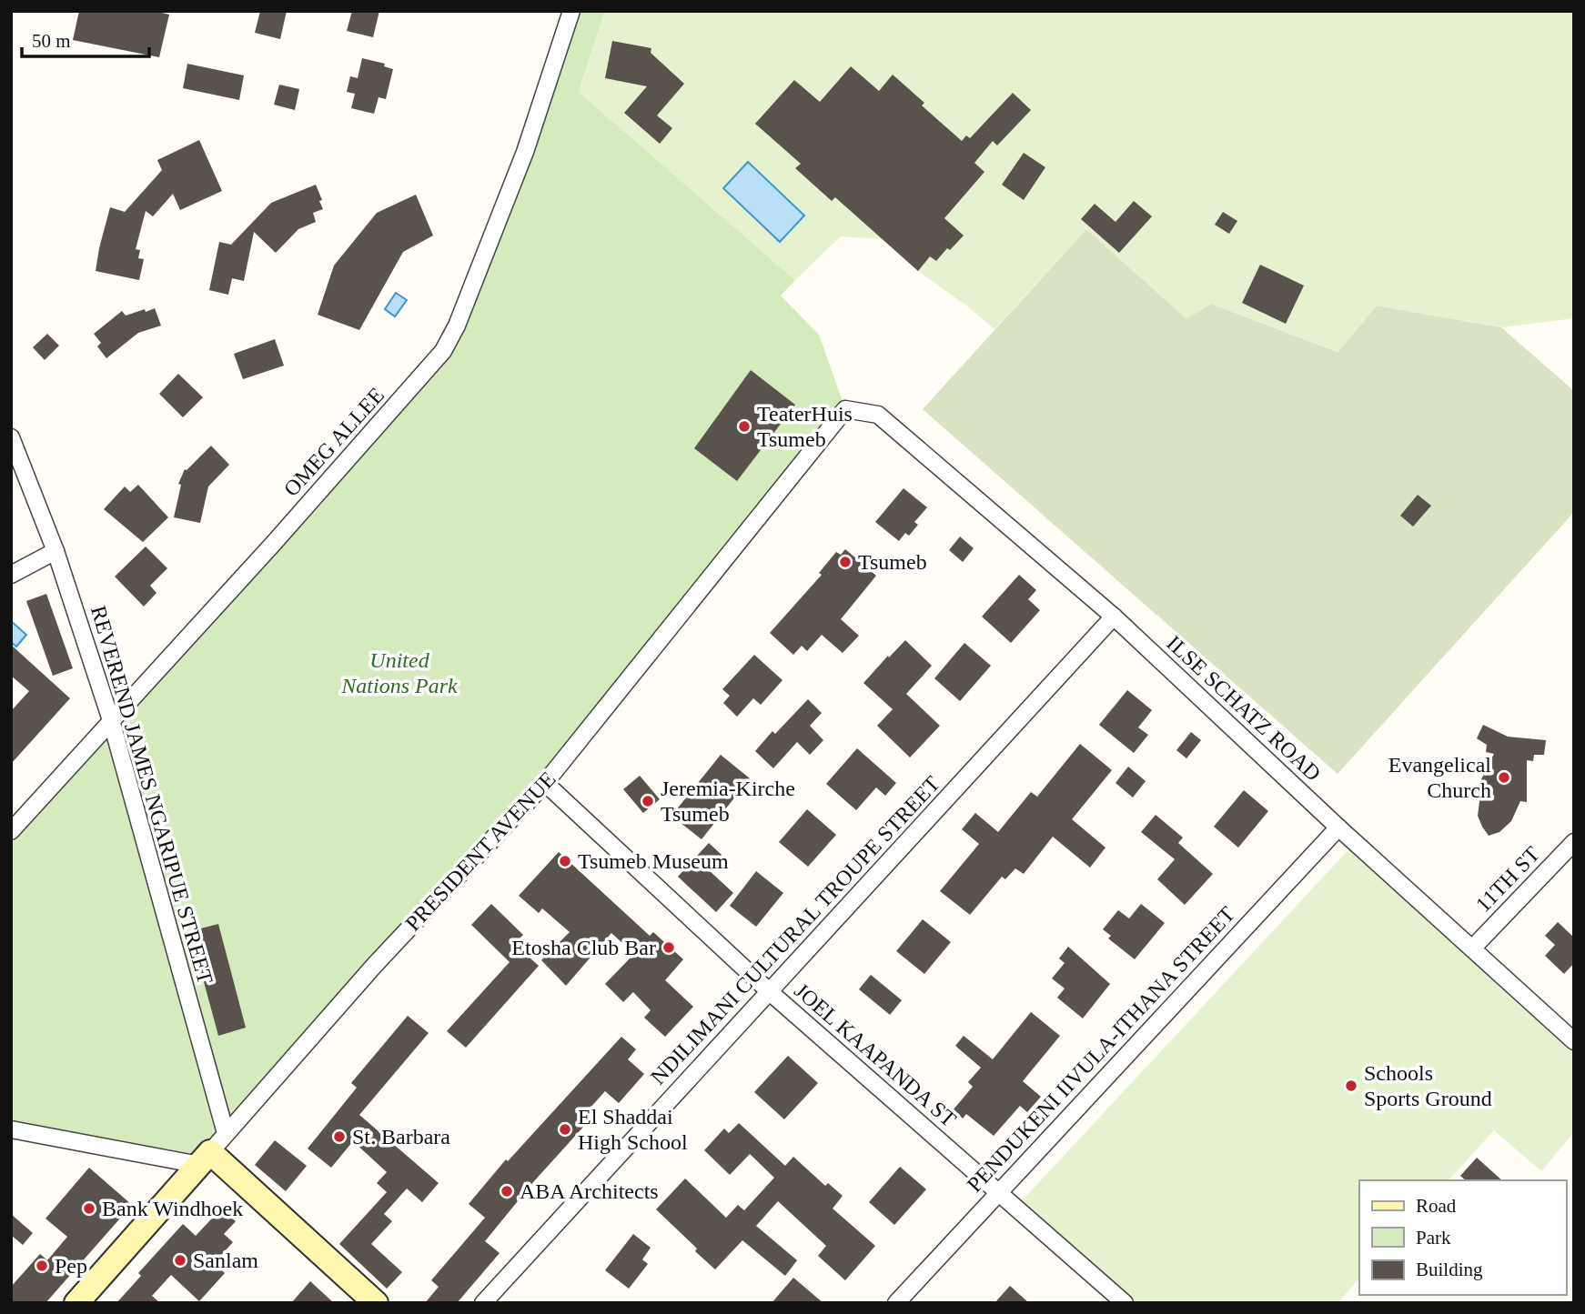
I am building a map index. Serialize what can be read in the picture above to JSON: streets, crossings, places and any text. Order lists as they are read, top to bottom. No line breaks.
{"streets":{"street":["OMEG ALLEE","ILSE SCHATZ ROAD","REVEREND JAMES NGARIPUE STREET","PRESIDENT AVENUE","11TH ST","NDILIMANI CULTURAL TROUPE STREET","PENDUKENI IIVULA-ITHANA STREET","JOEL KAAPANDA ST"]},"crossings":[["OMEG ALLEE","REVEREND JAMES NGARIPUE STREET"],["ILSE SCHATZ ROAD","PRESIDENT AVENUE"],["ILSE SCHATZ ROAD","11TH ST"],["ILSE SCHATZ ROAD","NDILIMANI CULTURAL TROUPE STREET"],["ILSE SCHATZ ROAD","PENDUKENI IIVULA-ITHANA STREET"],["REVEREND JAMES NGARIPUE STREET","PRESIDENT AVENUE"],["PRESIDENT AVENUE","JOEL KAAPANDA ST"],["NDILIMANI CULTURAL TROUPE STREET","JOEL KAAPANDA ST"],["PENDUKENI IIVULA-ITHANA STREET","JOEL KAAPANDA ST"]],"parks":["United Nations Park"],"places":["TeaterHuis Tsumeb","Tsumeb","Evangelical Church","Jeremia-Kirche Tsumeb","Tsumeb Museum","Etosha Club Bar","Schools Sports Ground","El Shaddai High School","St. Barbara","ABA Architects","Bank Windhoek","Sanlam","Pep"],"legend":["Road","Park","Building"],"scale_bar":"50 m"}
